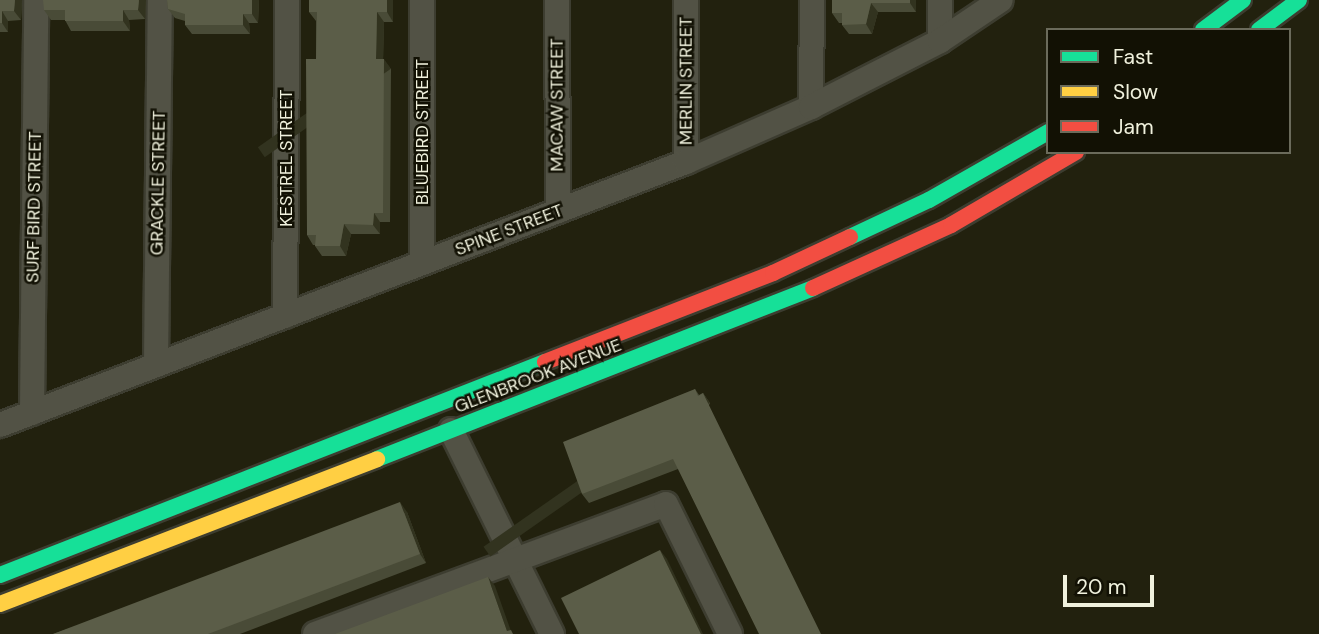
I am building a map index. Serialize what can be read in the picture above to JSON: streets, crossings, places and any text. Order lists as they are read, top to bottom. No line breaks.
{"streets":{"street":["MERLIN STREET","MACAW STREET","BLUEBIRD STREET","KESTREL STREET","GRACKLE STREET","SURF BIRD STREET","SPINE STREET","GLENBROOK AVENUE"]},"crossings":[["MERLIN STREET","SPINE STREET"],["MACAW STREET","SPINE STREET"],["BLUEBIRD STREET","SPINE STREET"],["KESTREL STREET","SPINE STREET"],["GRACKLE STREET","SPINE STREET"],["SURF BIRD STREET","SPINE STREET"]],"legend":["Fast","Slow","Jam"],"scale_bar":"20 m"}
